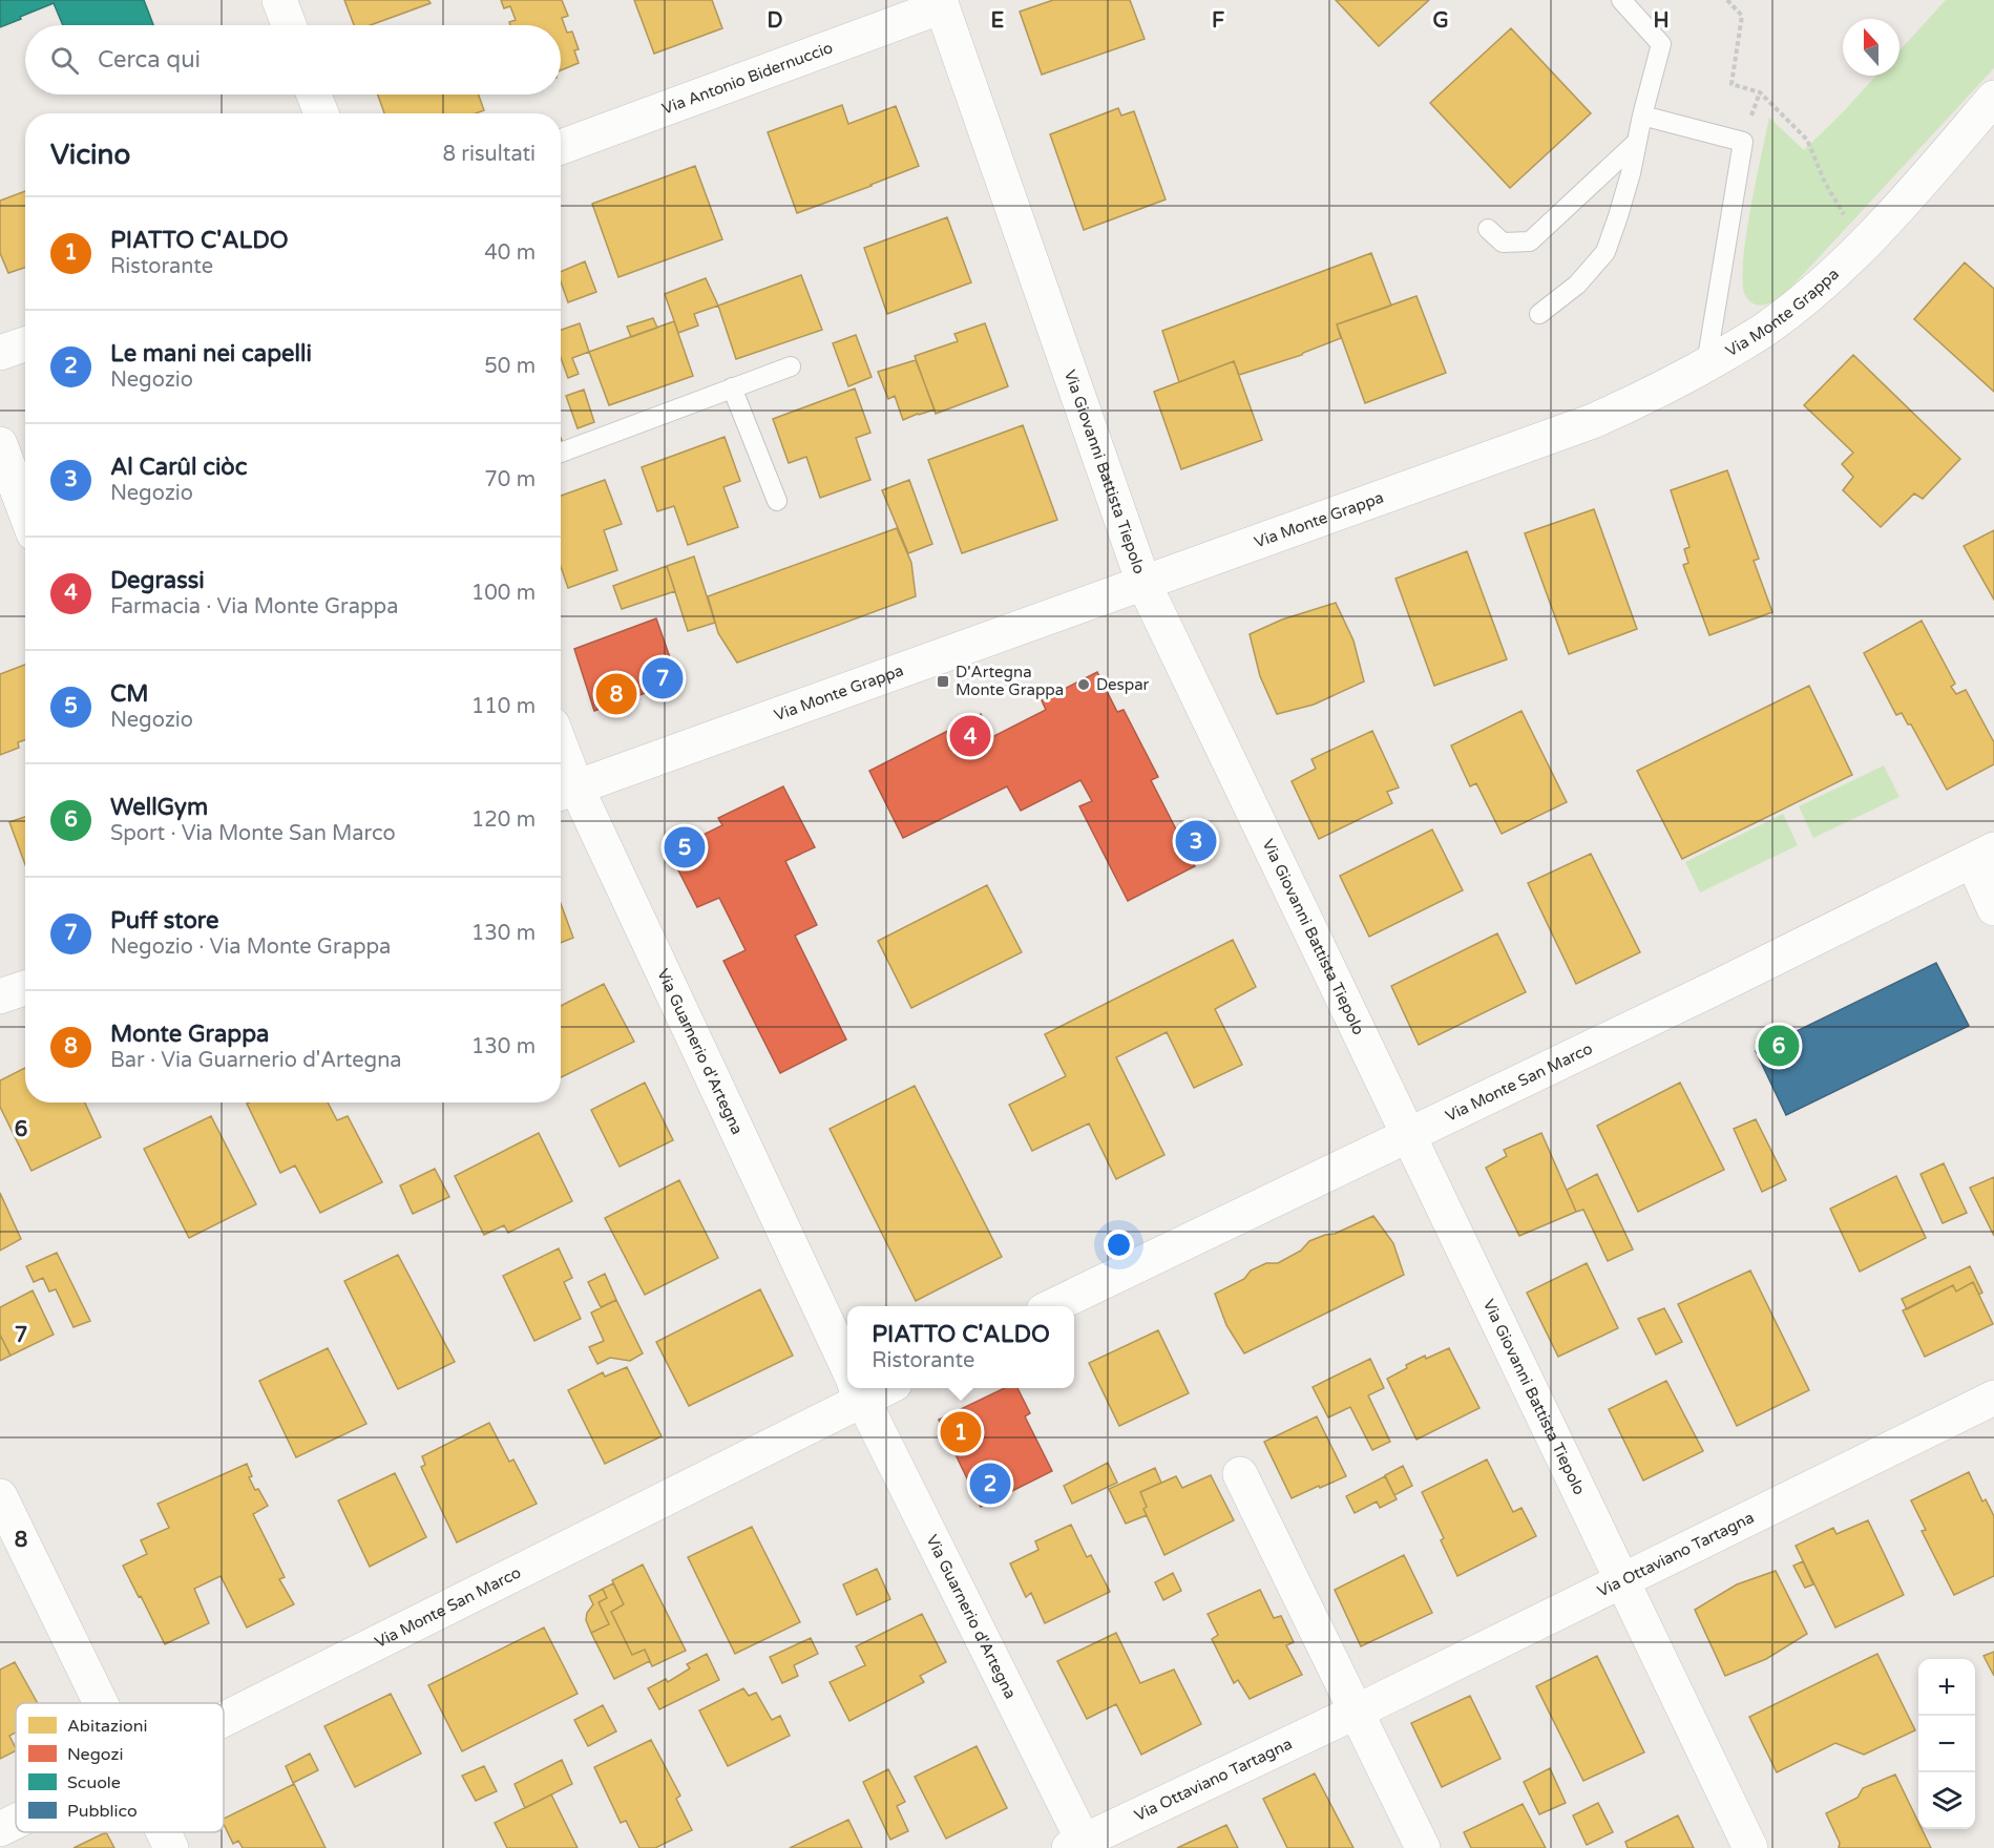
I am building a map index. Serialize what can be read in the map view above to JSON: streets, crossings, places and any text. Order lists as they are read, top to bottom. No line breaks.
{"streets":{"street":["Via Antonio Bidernuccio","Via Monte Grappa","Via Giovanni Battista Tiepolo","Via Guarnerio d'Artegna","Via Monte San Marco","Via Ottaviano Tartagna"]},"crossings":[["Via Antonio Bidernuccio","Via Giovanni Battista Tiepolo"],["Via Monte Grappa","Via Giovanni Battista Tiepolo"],["Via Monte Grappa","Via Guarnerio d'Artegna"],["Via Giovanni Battista Tiepolo","Via Monte San Marco"],["Via Giovanni Battista Tiepolo","Via Ottaviano Tartagna"],["Via Guarnerio d'Artegna","Via Ottaviano Tartagna"]],"places":{"transit":["D'Artegna Monte Grappa"],"other":["Despar"]},"legend":["Abitazioni","Negozi","Scuole","Pubblico"],"north":"top","page":{"search":"Cerca qui","heading":["Vicino","8 risultati"],"list":[{"mark":"1","name":"PIATTO C'ALDO","note":"Ristorante","value":"40 m"},{"mark":"2","name":"Le mani nei capelli","note":"Negozio","value":"50 m"},{"mark":"3","name":"Al Carûl ciòc","note":"Negozio","value":"70 m"},{"mark":"4","name":"Degrassi","note":"Farmacia · Via Monte Grappa","value":"100 m"},{"mark":"5","name":"CM","note":"Negozio","value":"110 m"},{"mark":"6","name":"WellGym","note":"Sport · Via Monte San Marco","value":"120 m"},{"mark":"7","name":"Puff store","note":"Negozio · Via Monte Grappa","value":"130 m"},{"mark":"8","name":"Monte Grappa","note":"Bar · Via Guarnerio d'Artegna","value":"130 m"}],"pins":["7","8","4","3","5","6","1","2"],"popup":["PIATTO C'ALDO","Ristorante"],"map_buttons":["+","−"]},"grid":{"columns":["D","E","F","G","H"],"rows":["6","7","8"]}}
